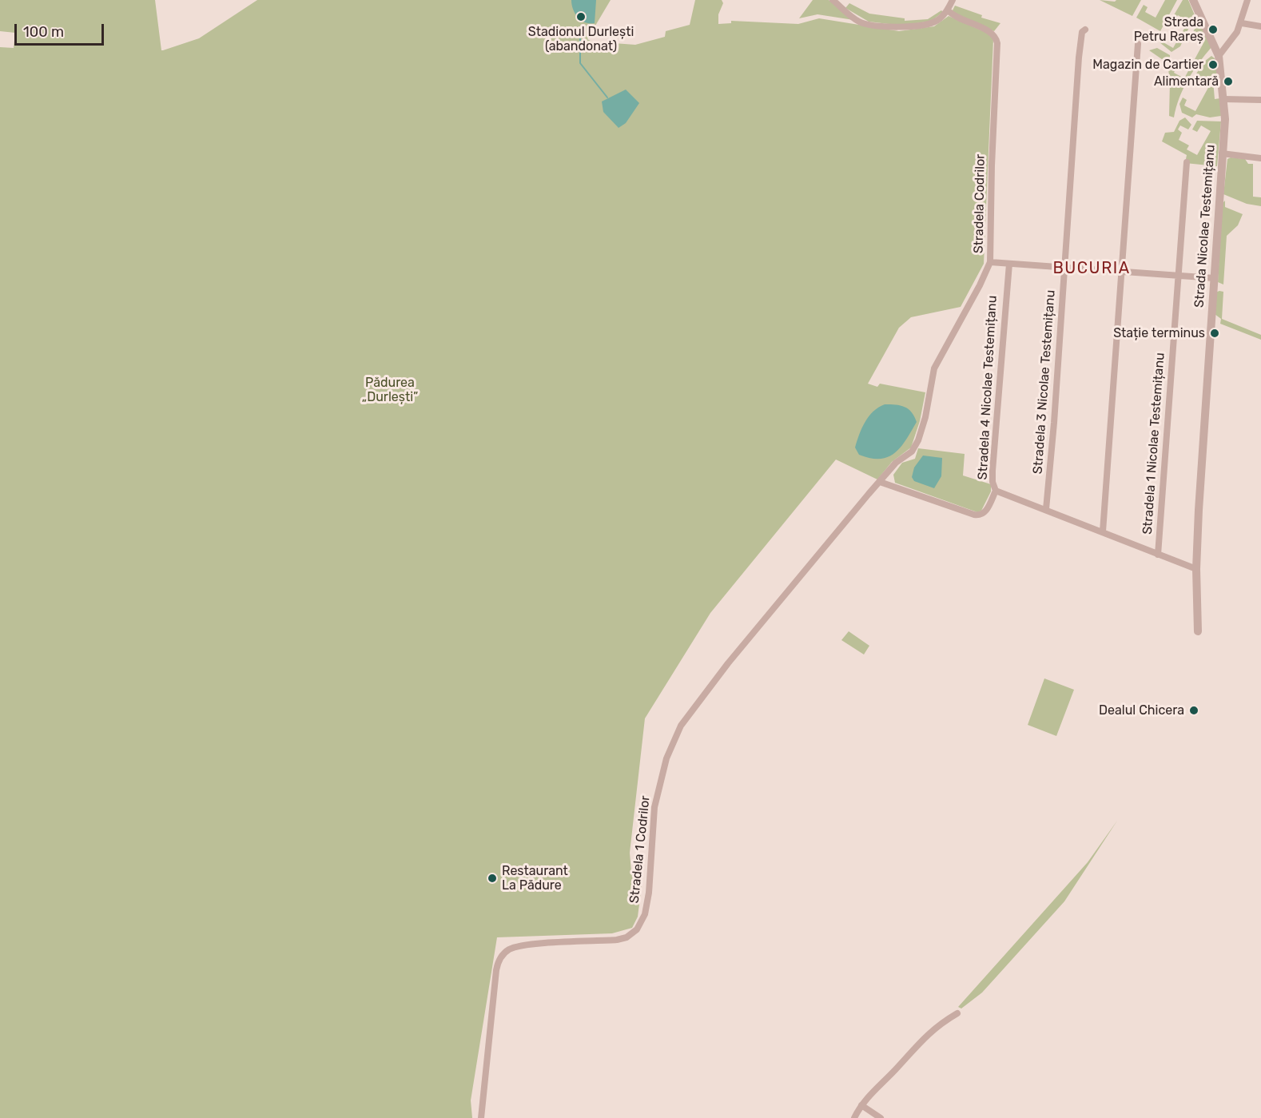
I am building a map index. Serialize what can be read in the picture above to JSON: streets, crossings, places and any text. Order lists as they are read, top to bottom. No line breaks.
{"streets":{"street":["Stradela Codrilor","Strada Nicolae Testemițanu","Stradela 3 Nicolae Testemițanu","Stradela 4 Nicolae Testemițanu","Stradela 1 Nicolae Testemițanu","Stradela 1 Codrilor"]},"crossings":[["Stradela Codrilor","Stradela 4 Nicolae Testemițanu"],["Stradela Codrilor","Stradela 1 Codrilor"],["Stradela 4 Nicolae Testemițanu","Stradela 1 Codrilor"]],"districts":["BUCURIA"],"parks":["Pădurea „Durlești”"],"places":["Stadionul Durlești (abandonat)","Strada Petru Rareș","Magazin de Cartier","Alimentară","Stație terminus","Dealul Chicera","Restaurant La Pădure"],"scale_bar":"100 m"}
